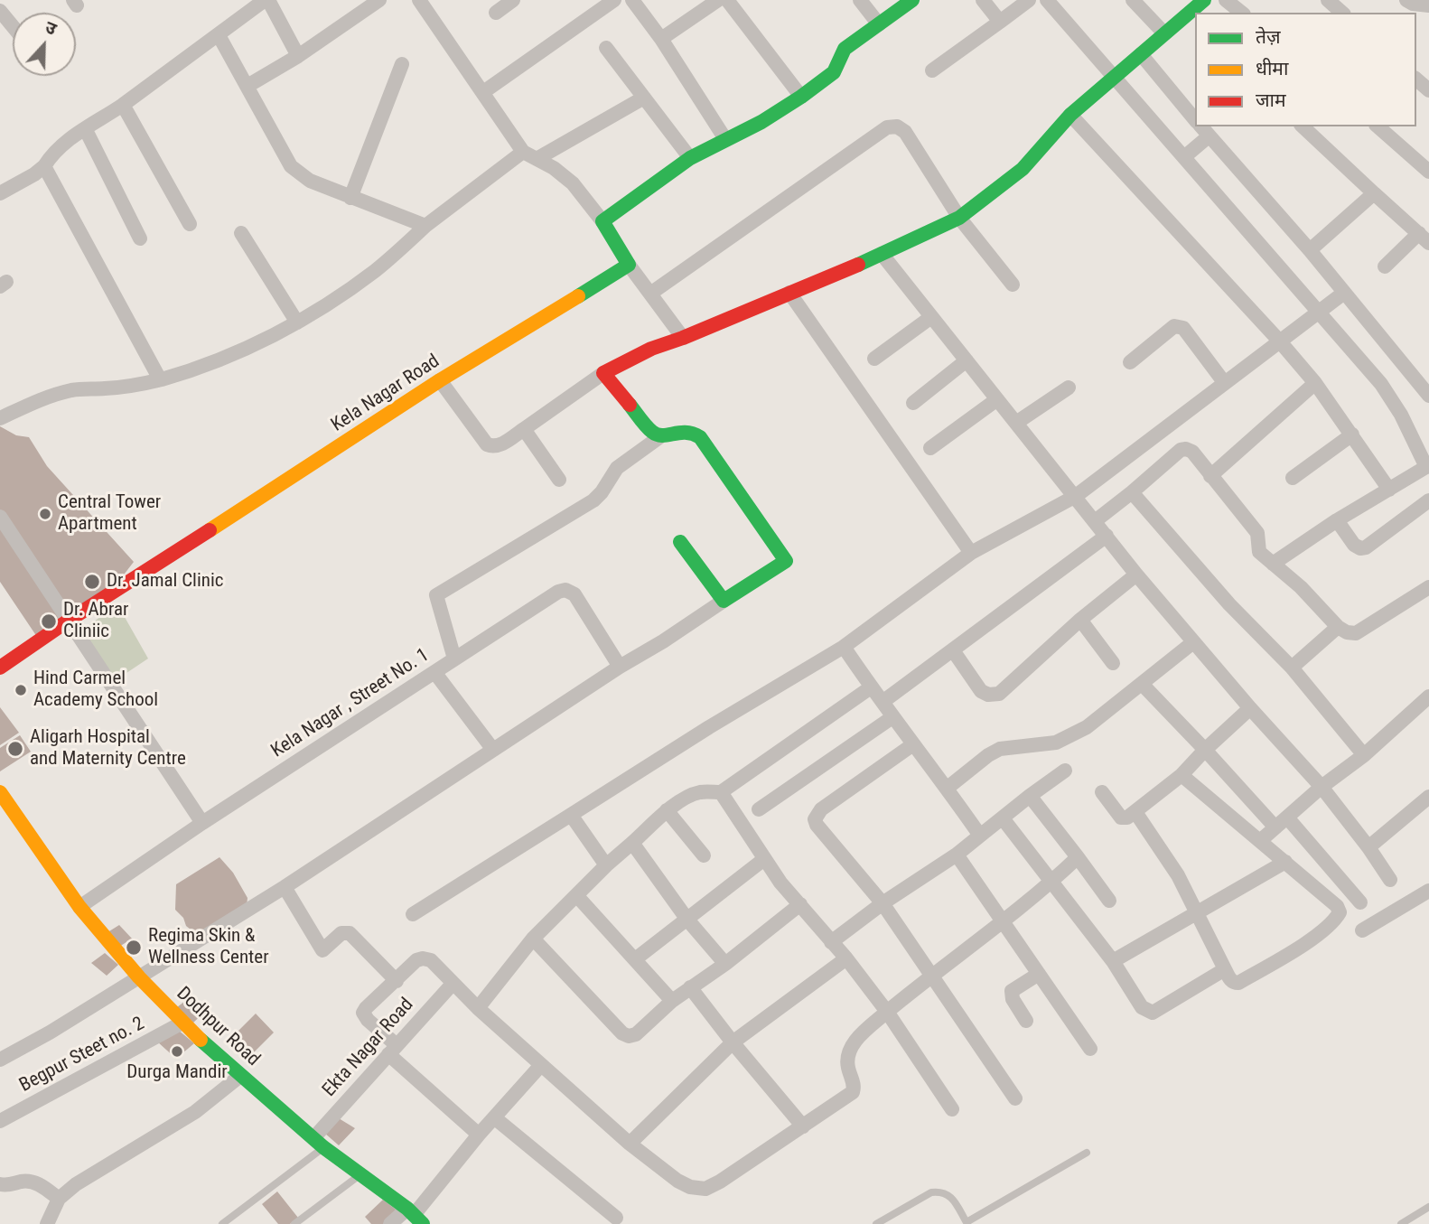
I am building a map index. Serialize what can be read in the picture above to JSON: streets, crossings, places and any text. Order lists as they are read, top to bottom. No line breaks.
{"streets":{"street":["Kela Nagar Road","Kela Nagar , Street No. 1","Dodhpur Road","Ekta Nagar Road","Begpur Steet no. 2"]},"crossings":[["Kela Nagar , Street No. 1","Dodhpur Road"],["Dodhpur Road","Ekta Nagar Road"],["Dodhpur Road","Begpur Steet no. 2"]],"places":["Central Tower Apartment","Dr. Jamal Clinic","Dr. Abrar Cliniic","Hind Carmel Academy School","Aligarh Hospital and Maternity Centre","Regima Skin & Wellness Center","Durga Mandir"],"legend":["तेज़","धीमा","जाम"],"north":"top"}
